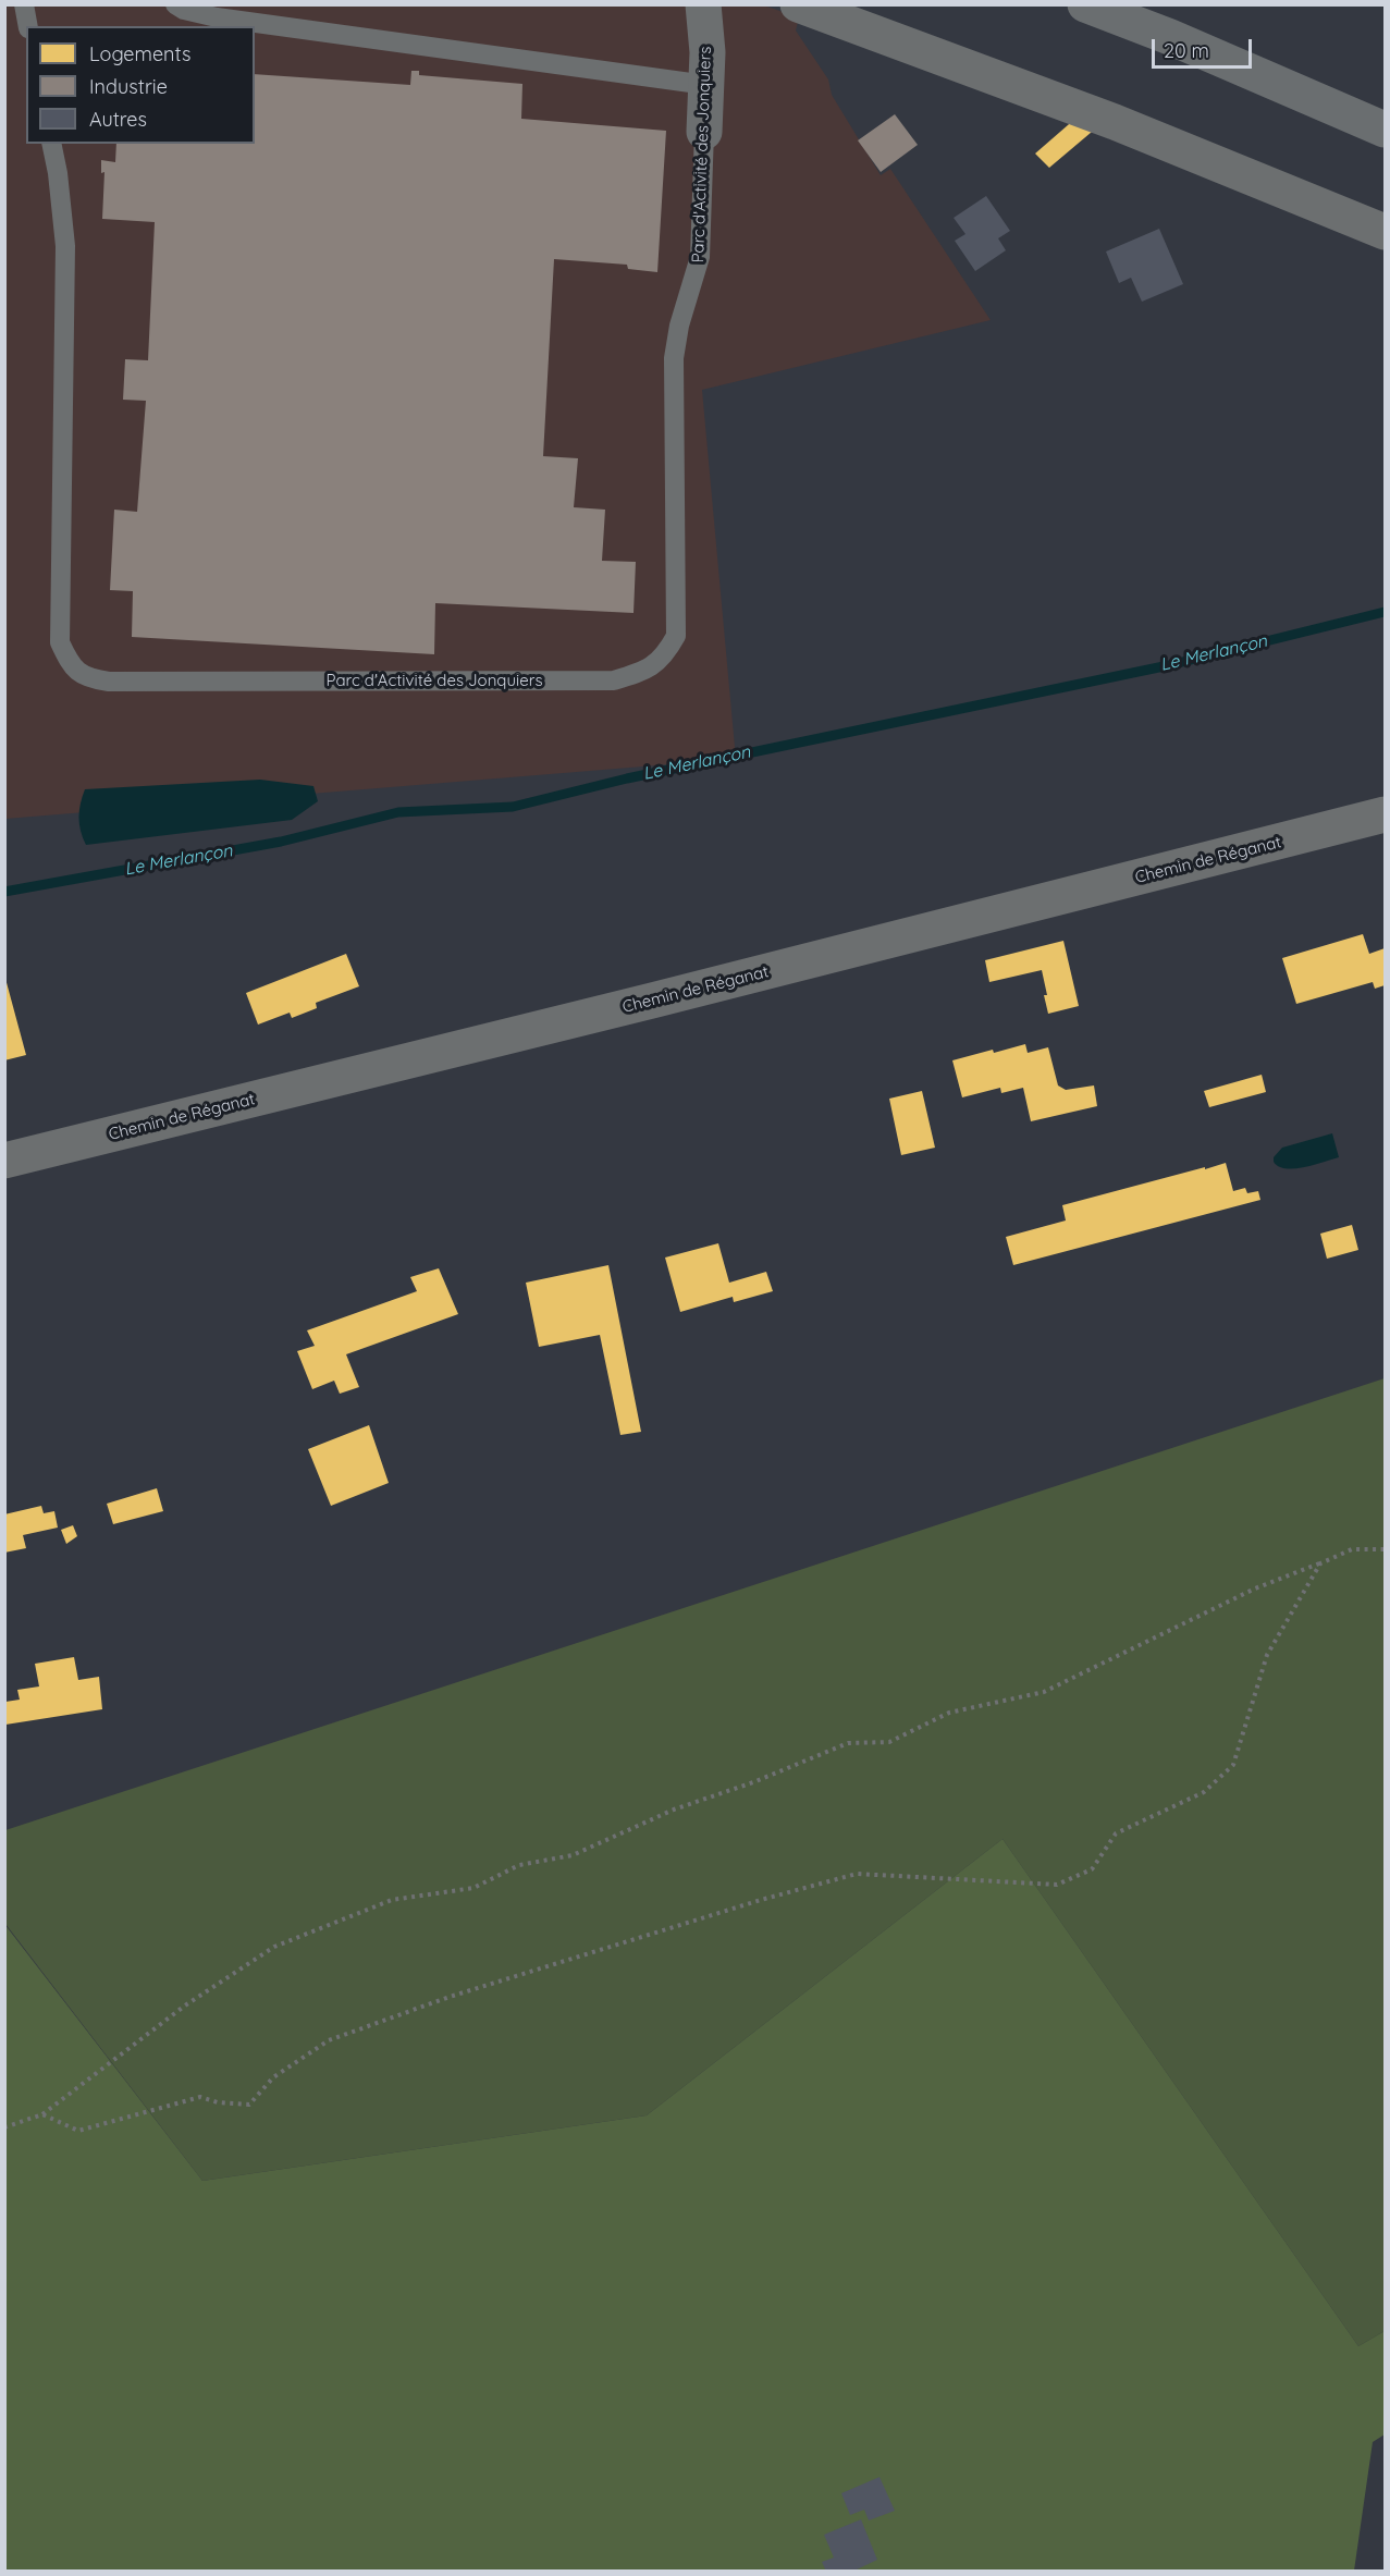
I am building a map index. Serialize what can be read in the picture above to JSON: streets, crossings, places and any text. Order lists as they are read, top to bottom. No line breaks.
{"streets":{"street":["Parc d'Activité des Jonquiers","Chemin de Réganat"]},"water":["Le Merlançon"],"legend":["Logements","Industrie","Autres"],"scale_bar":"20 m"}
